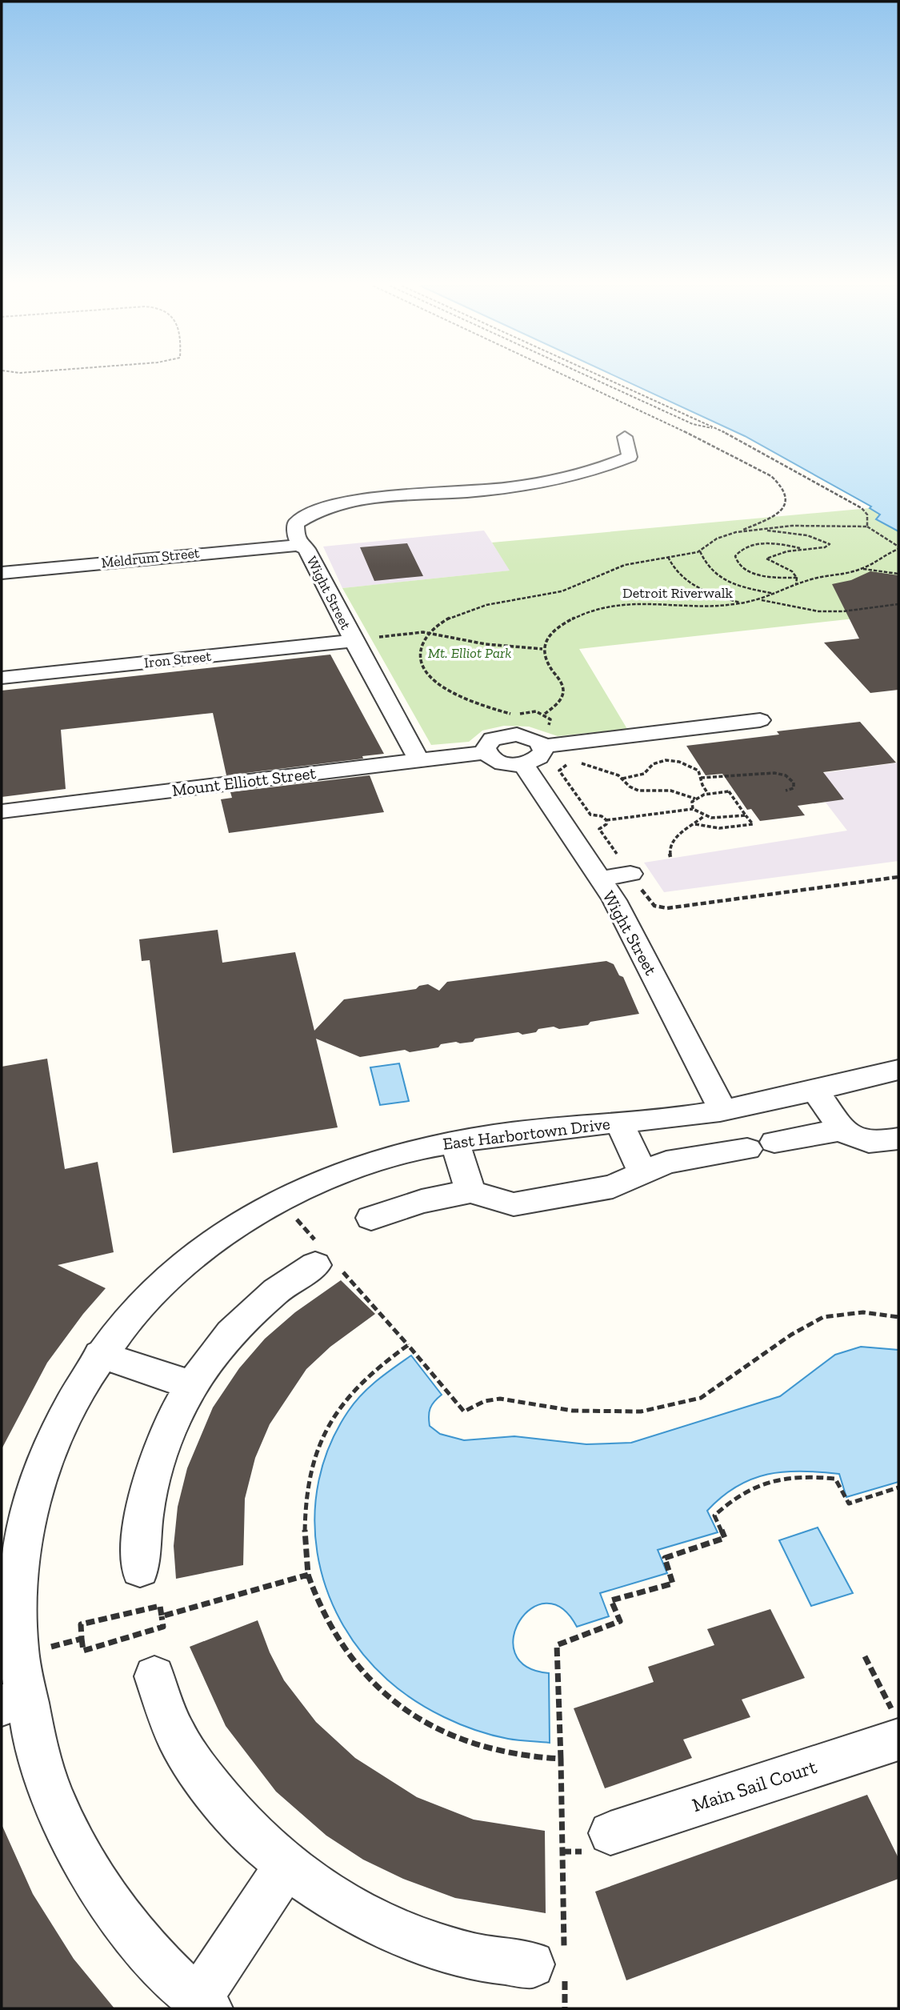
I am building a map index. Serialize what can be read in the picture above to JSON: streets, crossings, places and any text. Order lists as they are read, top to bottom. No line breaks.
{"streets":{"street":["Meldrum Street","Wight Street","Iron Street","Mount Elliott Street","East Harbortown Drive","Main Sail Court"],"path":["Detroit Riverwalk"]},"crossings":[["Meldrum Street","Wight Street"],["Wight Street","Iron Street"],["Wight Street","Mount Elliott Street"],["Wight Street","East Harbortown Drive"]],"parks":["Mt. Elliot Park"]}
